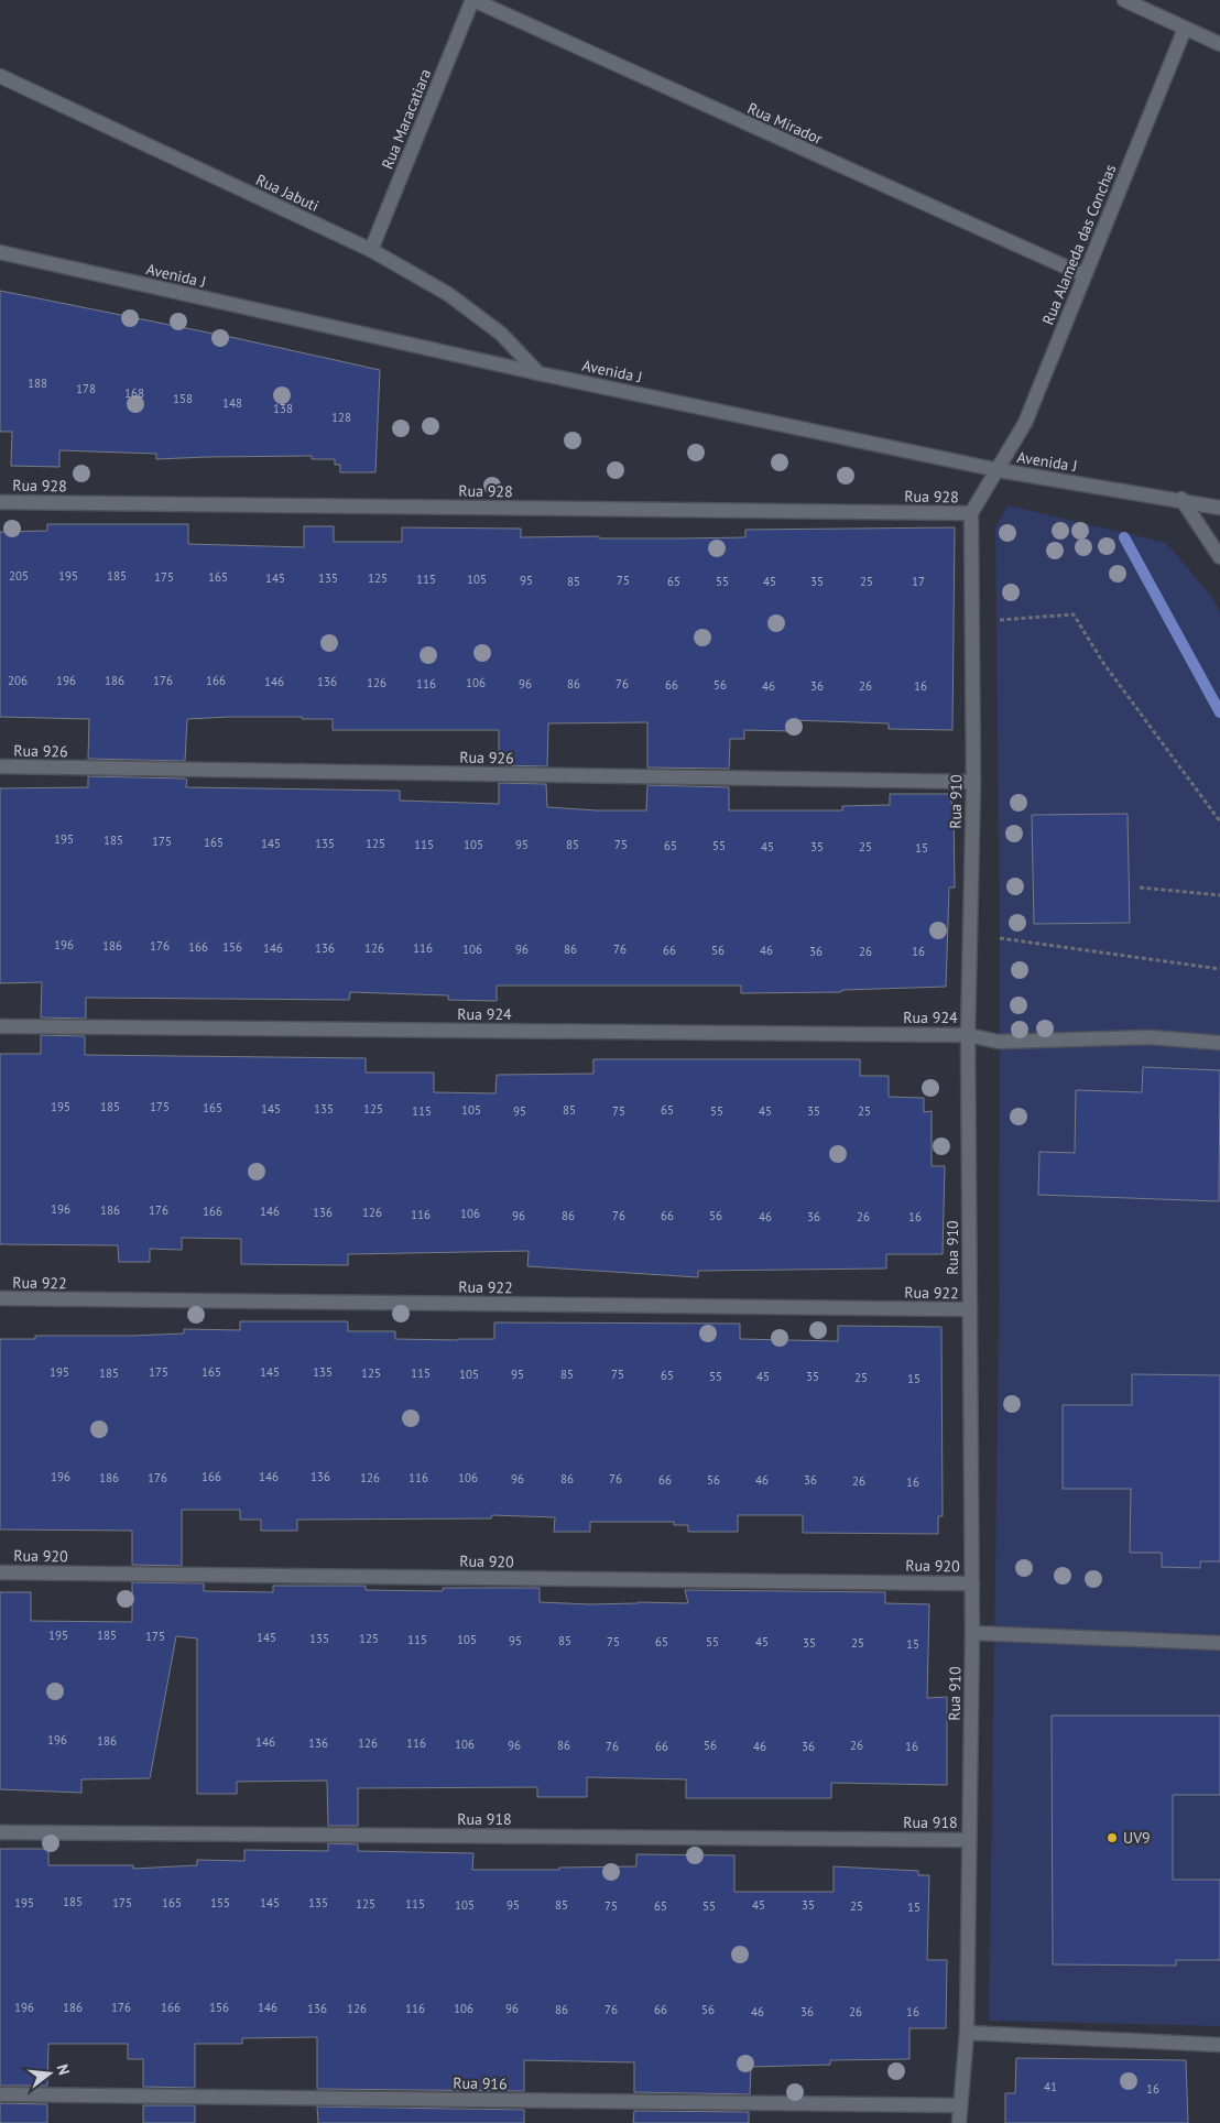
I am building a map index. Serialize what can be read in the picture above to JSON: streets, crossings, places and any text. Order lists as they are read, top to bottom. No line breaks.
{"streets":{"street":["Rua Maracatiara","Rua Mirador","Rua Jabuti","Rua Alameda das Conchas","Avenida J","Rua 928","Rua 926","Rua 910","Rua 924","Rua 922","Rua 920","Rua 918","Rua 916"]},"crossings":[["Rua Maracatiara","Rua Mirador"],["Rua Maracatiara","Rua Jabuti"],["Rua Mirador","Rua Alameda das Conchas"],["Rua Jabuti","Avenida J"],["Rua Alameda das Conchas","Avenida J"],["Rua 928","Rua 910"],["Rua 926","Rua 910"],["Rua 910","Rua 924"],["Rua 910","Rua 922"],["Rua 910","Rua 920"],["Rua 910","Rua 918"],["Rua 910","Rua 916"]],"places":["UV9"],"house_numbers":["188","178","168","158","148","138","128","205","195","185","175","165","145","135","125","115","105","95","75","85","65","55","45","35","25","17","206","196","186","176","166","146","136","126","106","116","96","86","76","66","56","46","36","26","16","195","185","175","165","145","135","125","115","105","95","85","75","65","55","45","35","25","15","196","186","176","166","156","146","136","126","116","106","96","86","76","66","56","46","36","26","16","195","185","175","165","145","135","125","105","85","65","115","95","75","55","45","35","25","196","186","176","166","146","136","126","106","116","96","86","76","66","56","46","36","26","16","195","175","165","145","135","185","125","115","105","95","85","75","65","55","45","35","25","15","196","166","146","136","186","176","126","116","106","96","86","76","66","56","46","36","26","16","195","185","175","145","135","125","115","105","95","85","75","65","55","45","35","25","15","196","186","146","136","126","116","106","96","86","56","26","76","66","46","36","16","185","195","175","165","155","145","135","125","115","105","95","85","45","35","75","65","55","25","15","196","186","176","166","156","146","136","126","116","106","96","86","76","66","56","46","36","26","16","41","16"],"north":"right"}
